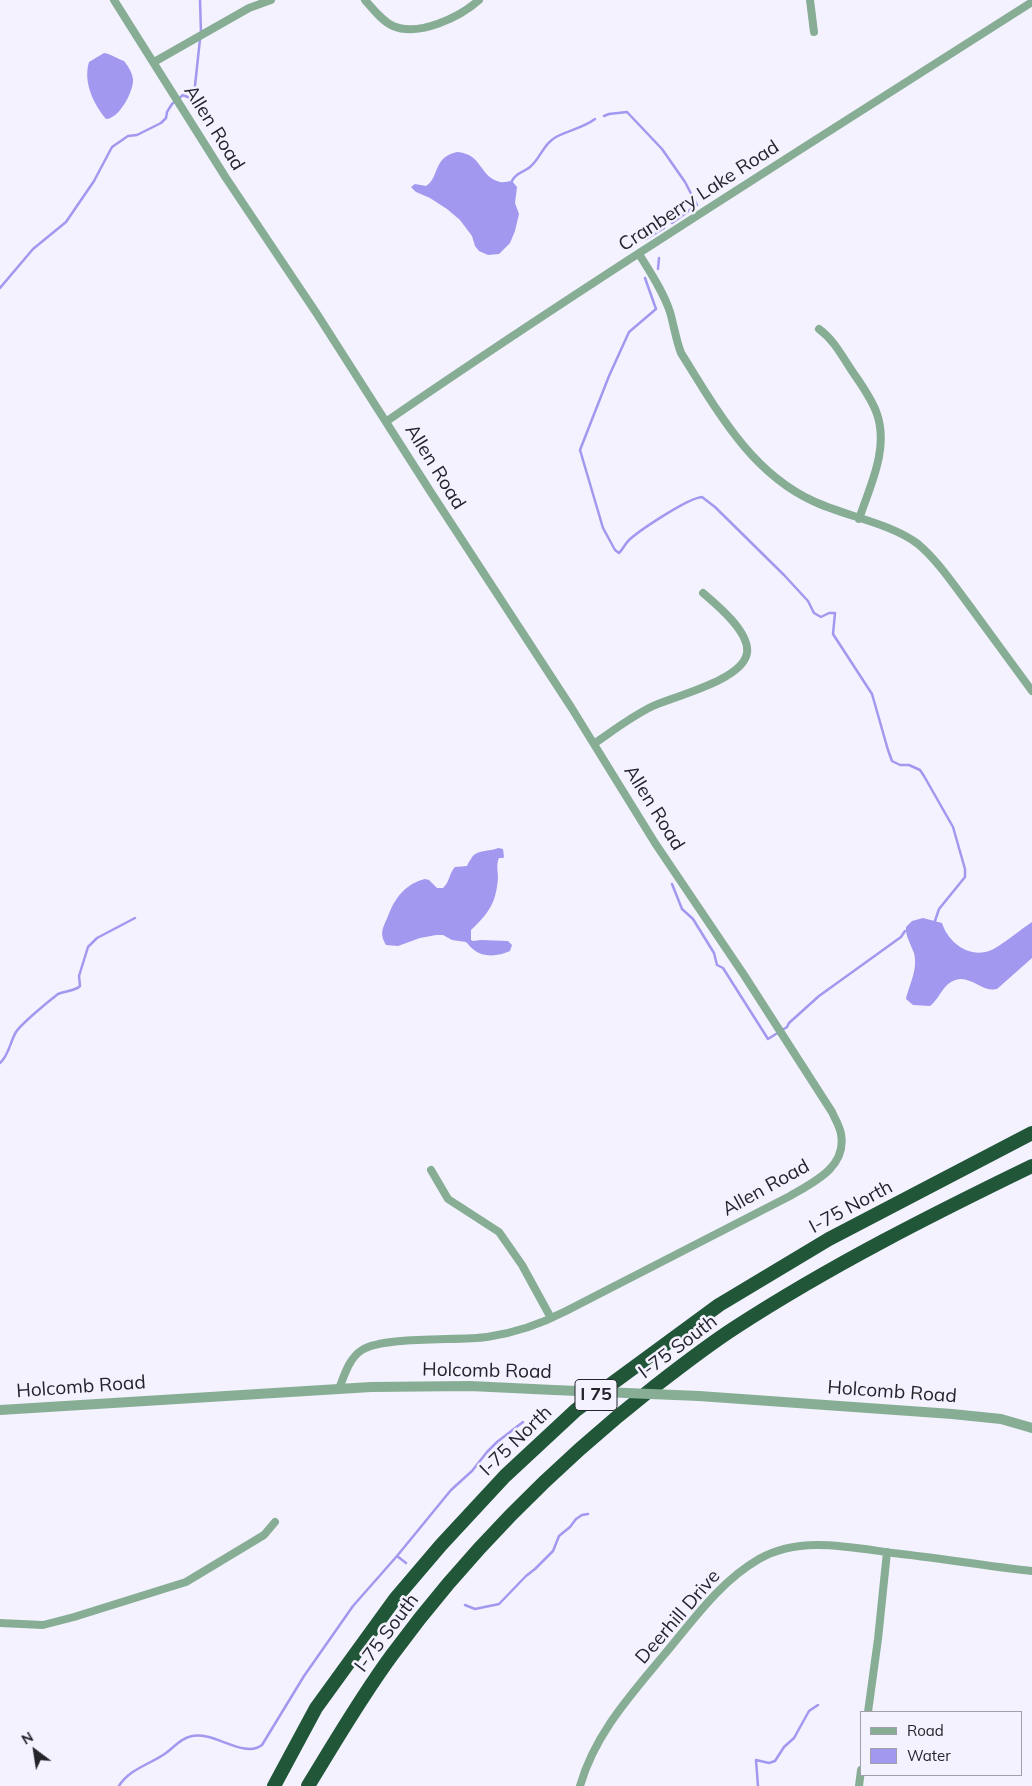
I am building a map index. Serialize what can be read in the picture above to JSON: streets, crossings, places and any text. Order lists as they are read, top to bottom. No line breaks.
{"streets":{"highway":["I-75 North","I-75 South","I 75"],"street":["Allen Road","Cranberry Lake Road","Holcomb Road","Deerhill Drive"]},"crossings":[["Allen Road","Cranberry Lake Road"],["Allen Road","Holcomb Road"]],"legend":["Road","Water"],"north":"top left"}
